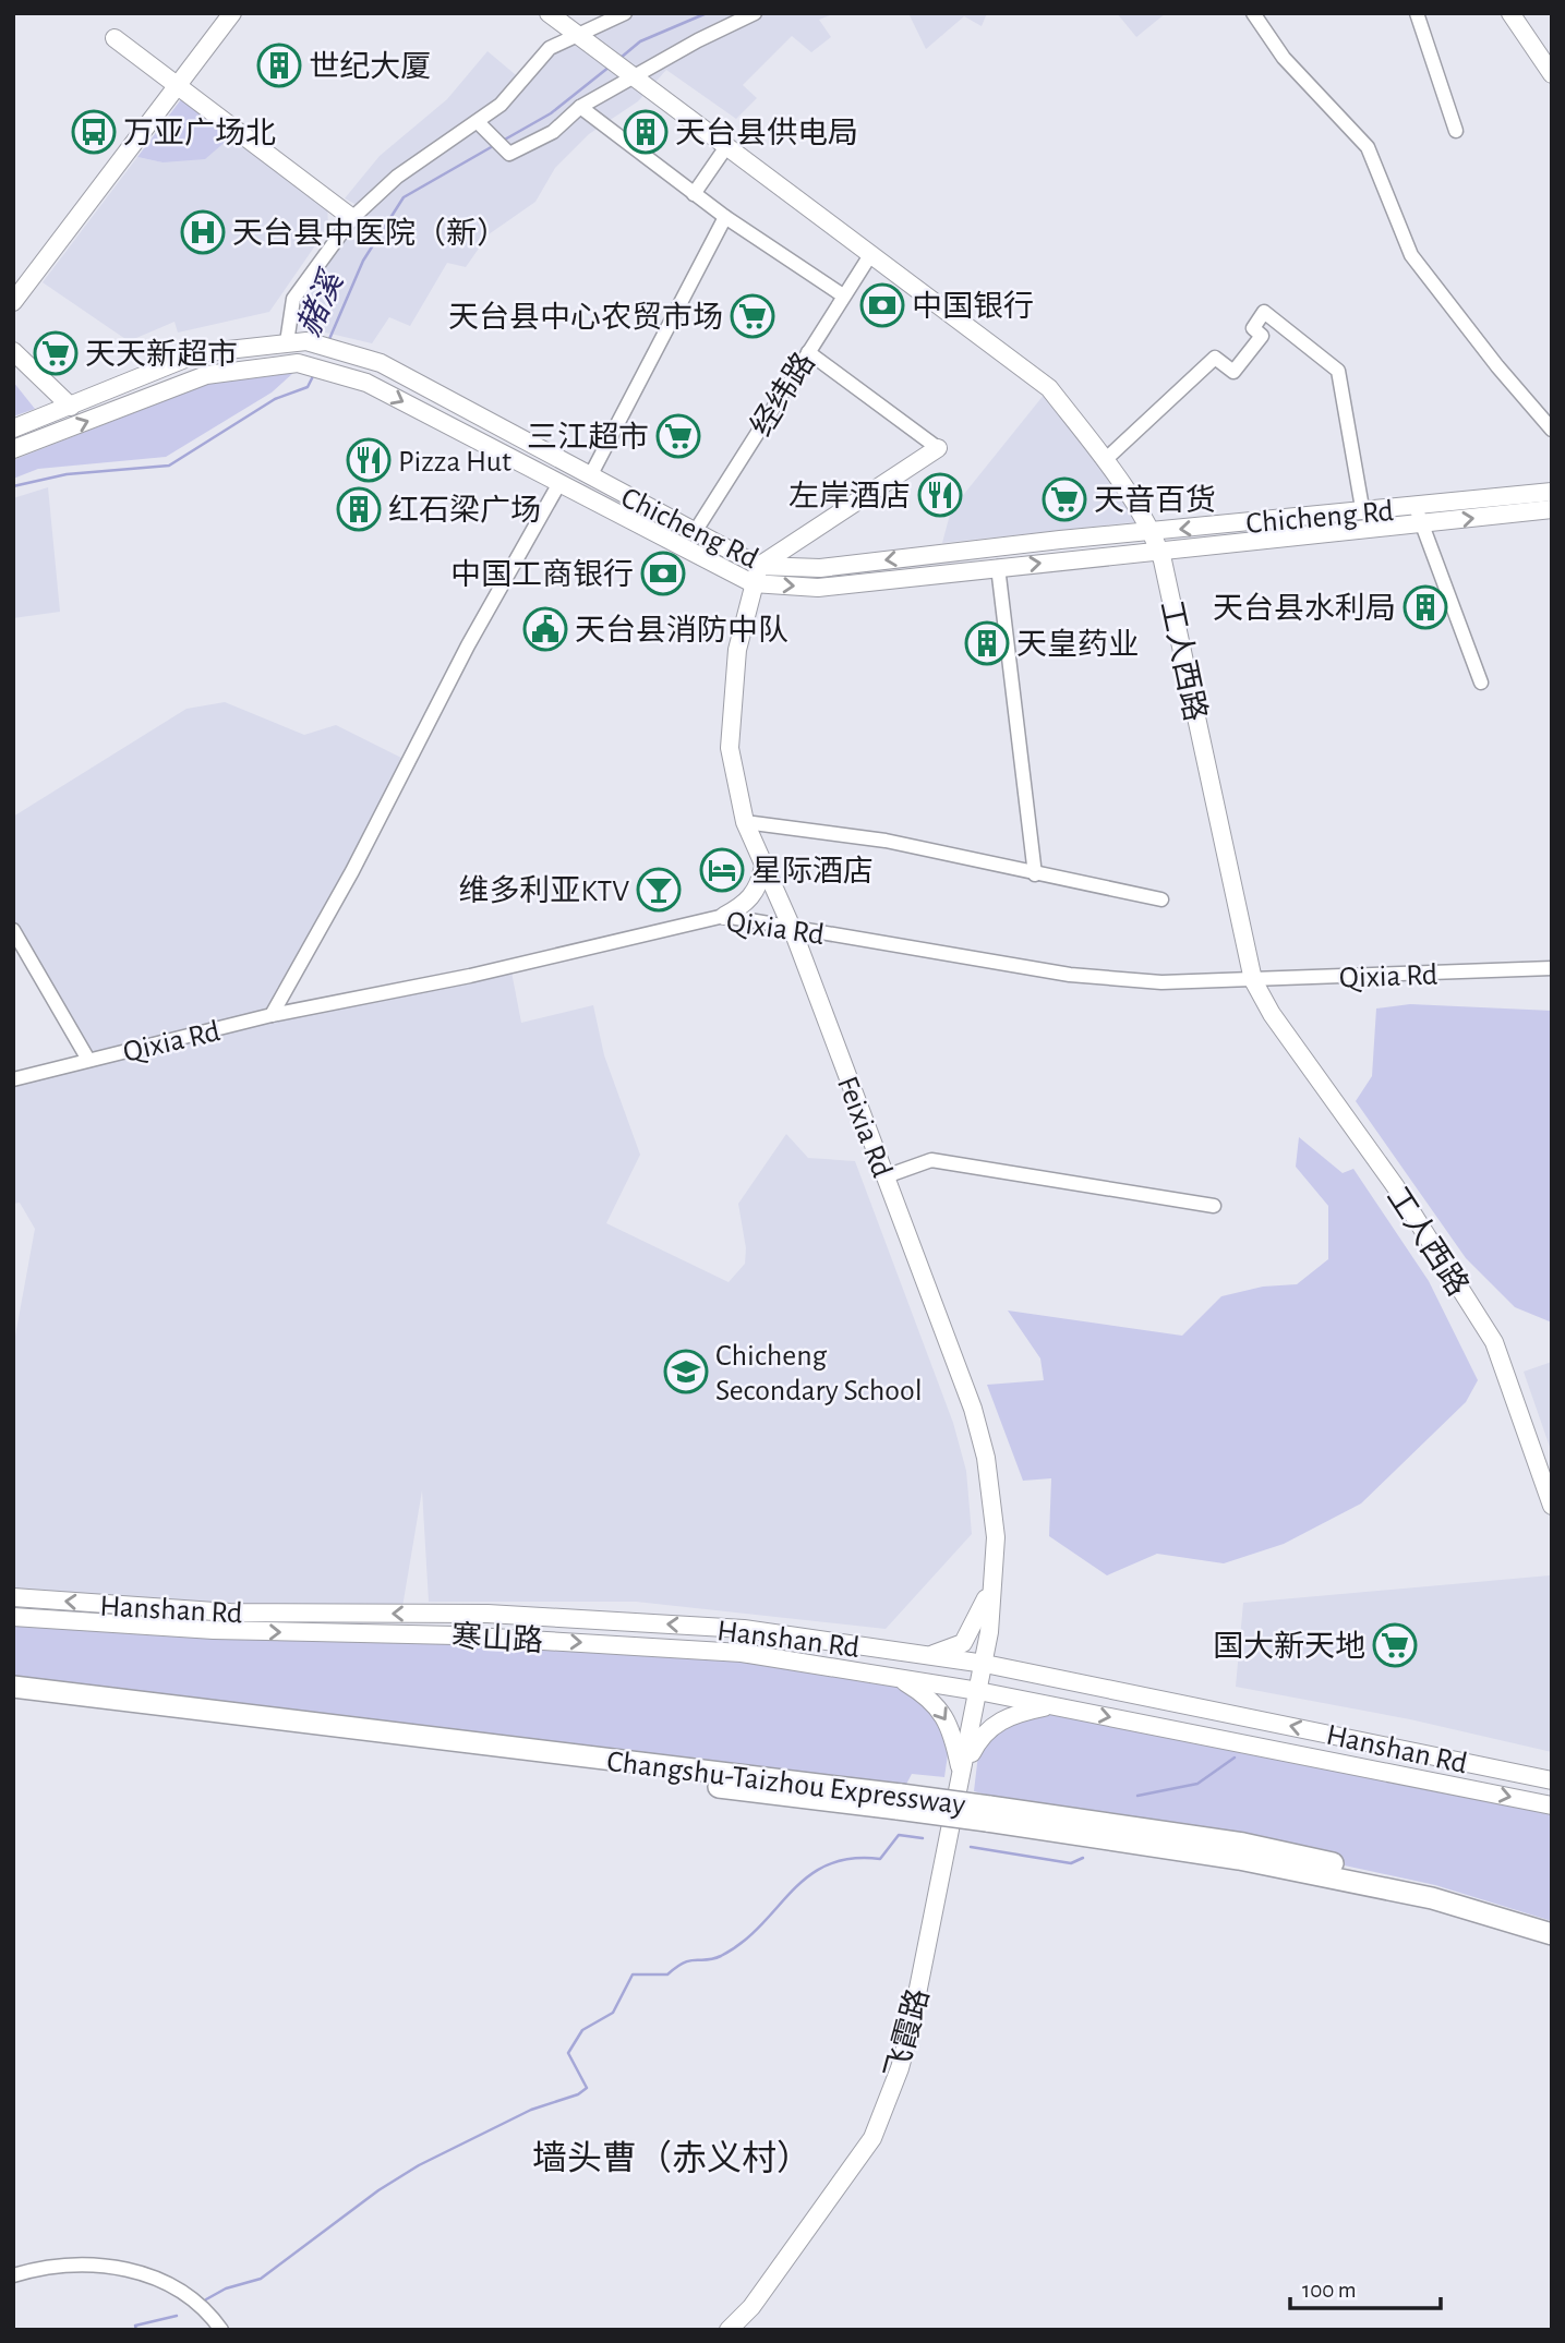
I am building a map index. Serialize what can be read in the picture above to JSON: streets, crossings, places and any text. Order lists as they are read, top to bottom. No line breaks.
{"streets":{"highway":["Changshu-Taizhou Expressway"],"main road":["Chicheng Rd","工人西路","Feixia Rd","Hanshan Rd","寒山路","飞霞路"],"street":["经纬路","Qixia Rd"]},"crossings":[["经纬路","Chicheng Rd"],["经纬路","工人西路"],["Chicheng Rd","工人西路"],["Chicheng Rd","Feixia Rd"],["工人西路","Qixia Rd"],["Qixia Rd","Feixia Rd"],["Feixia Rd","Hanshan Rd"],["Feixia Rd","寒山路"],["Feixia Rd","飞霞路"],["Hanshan Rd","寒山路"],["Hanshan Rd","飞霞路"],["寒山路","飞霞路"]],"one_way":["寒山路"],"districts":["墙头曹（赤义村）"],"water":["赭溪"],"places":{"building":["世纪大厦","天台县供电局","红石梁广场","天台县水利局","天皇药业"],"bus stop":["万亚广场北"],"hospital":["天台县中医院（新）"],"bank":["中国银行","中国工商银行"],"supermarket":["天台县中心农贸市场","天天新超市","三江超市","天音百货","国大新天地"],"restaurant":["Pizza Hut","左岸酒店"],"public building":["天台县消防中队"],"hotel":["星际酒店"],"bar":["维多利亚KTV"],"school or university":["Chicheng Secondary School"]},"scale_bar":"100 m"}
